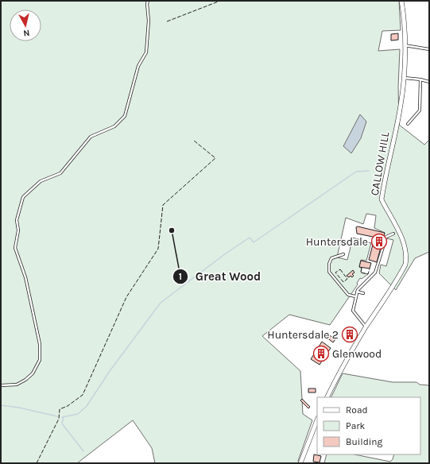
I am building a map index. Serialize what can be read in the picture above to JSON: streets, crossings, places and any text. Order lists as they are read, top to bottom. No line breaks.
{"streets":{"street":["CALLOW HILL"]},"places":{"other":["Great Wood"],"building":["Huntersdale","Huntersdale 2","Glenwood"]},"legend":["Road","Park","Building"],"north":"bottom"}
